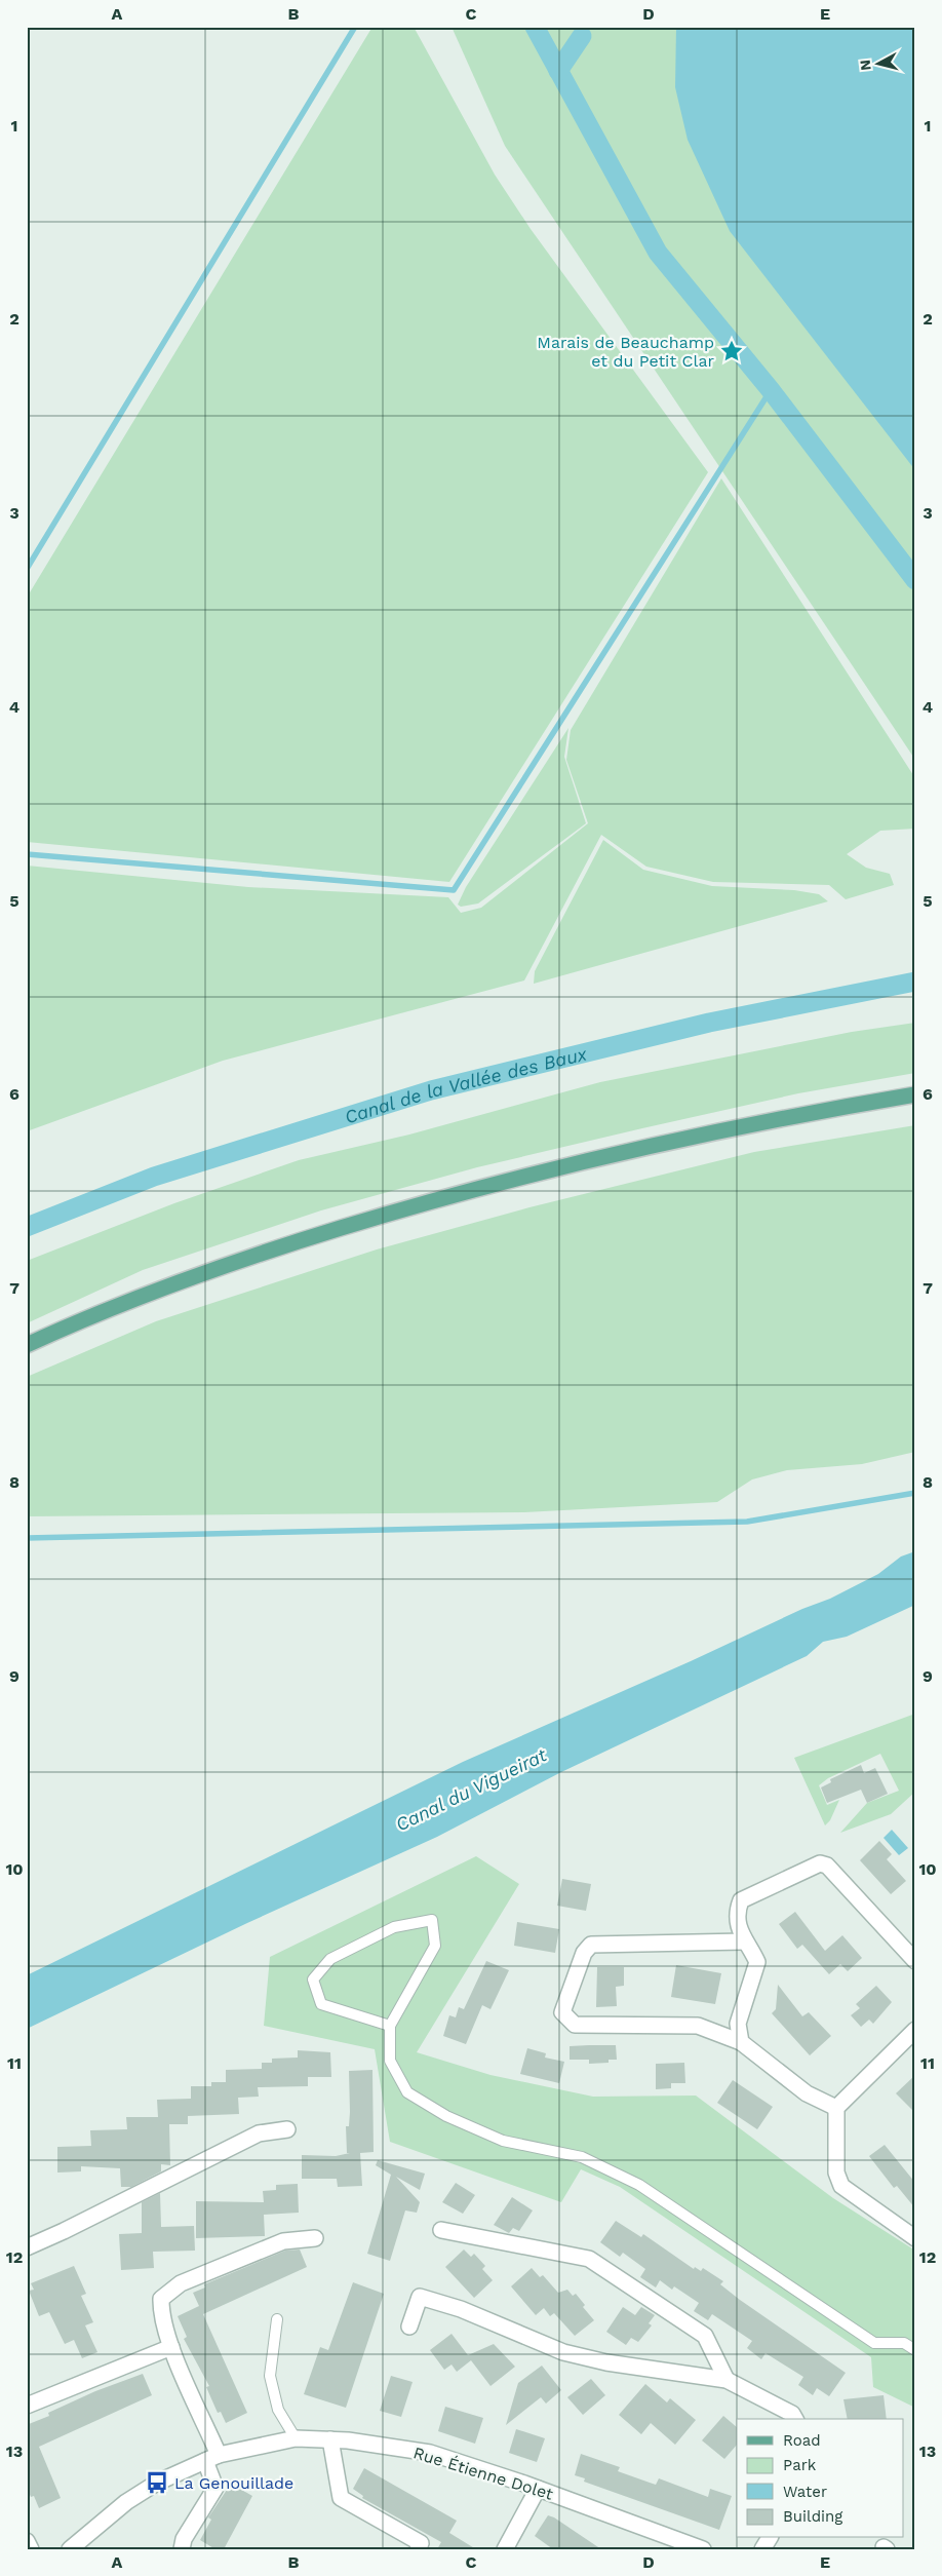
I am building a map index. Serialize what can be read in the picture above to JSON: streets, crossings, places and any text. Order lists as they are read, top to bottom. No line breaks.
{"streets":{"street":["Rue Étienne Dolet"]},"water":["Canal de la Vallée des Baux","Canal du Vigueirat"],"places":{"place":["Marais de Beauchamp et du Petit Clar"],"bus stop":["La Genouillade"]},"legend":["Road","Park","Water","Building"],"north":"left","grid":{"columns":["A","B","C","D","E"],"rows":["1","2","3","4","5","6","7","8","9","10","11","12","13"]}}
